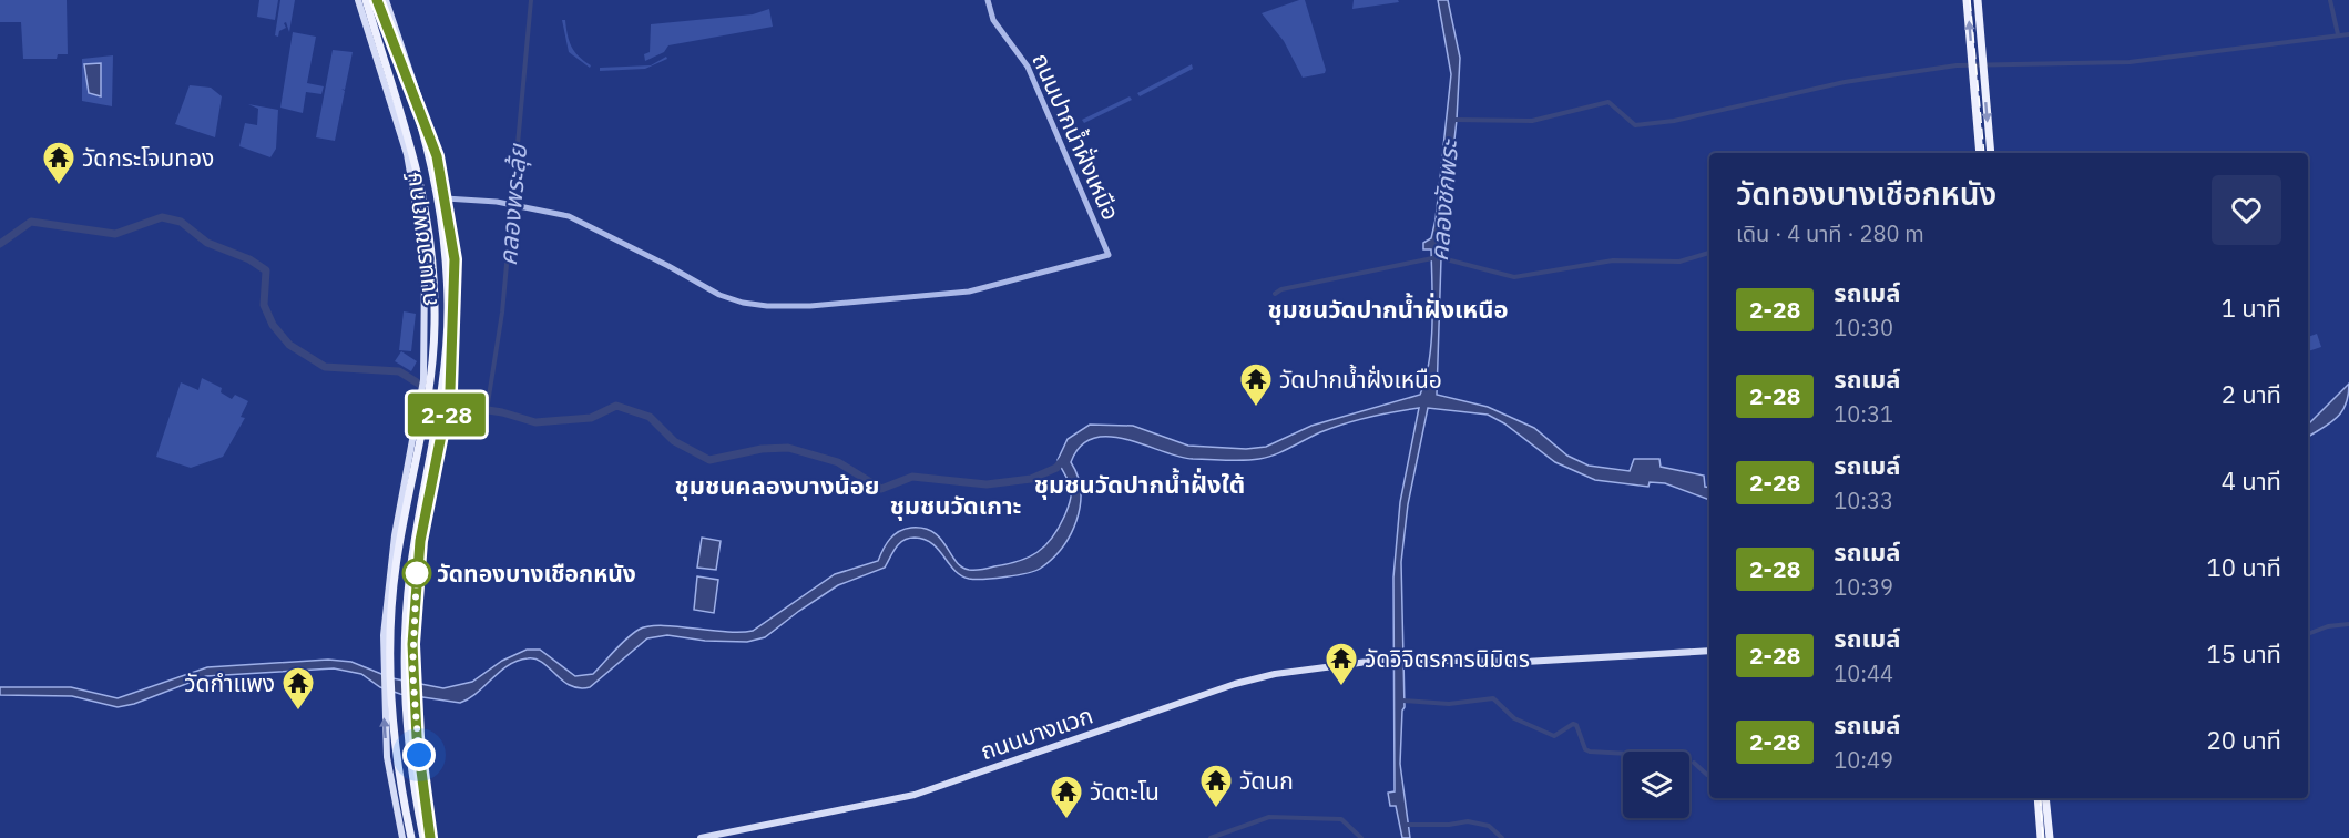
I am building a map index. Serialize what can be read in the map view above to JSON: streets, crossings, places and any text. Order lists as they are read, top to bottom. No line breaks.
{"streets":{"main road":["ถนนราชพฤกษ์","ถนนบางแวก"],"street":["ถนนปากน้ำฝั่งเหนือ"]},"crossings":[["ถนนปากน้ำฝั่งเหนือ","ถนนราชพฤกษ์"]],"districts":["ชุมชนวัดปากน้ำฝั่งเหนือ","ชุมชนวัดปากน้ำฝั่งใต้","ชุมชนคลองบางน้อย","ชุมชนวัดเกาะ"],"water":["คลองชักพระ","คลองพระลุ้ย"],"places":{"temple":["วัดกระโจมทอง","วัดปากน้ำฝั่งเหนือ","วัดวิจิตรการนิมิตร","วัดกำแพง","วัดนก","วัดตะโน"],"other":["วัดทองบางเชือกหนัง"]},"lines":["bus line 2-28"],"page":{"on_map":"2-28","heading":["วัดทองบางเชือกหนัง","เดิน · 4 นาที · 280 m"],"list":[{"mark":"2-28","name":"รถเมล์","note":"10:30","value":"1 นาที"},{"mark":"2-28","name":"รถเมล์","note":"10:31","value":"2 นาที"},{"mark":"2-28","name":"รถเมล์","note":"10:33","value":"4 นาที"},{"mark":"2-28","name":"รถเมล์","note":"10:39","value":"10 นาที"},{"mark":"2-28","name":"รถเมล์","note":"10:44","value":"15 นาที"},{"mark":"2-28","name":"รถเมล์","note":"10:49","value":"20 นาที"}]}}
